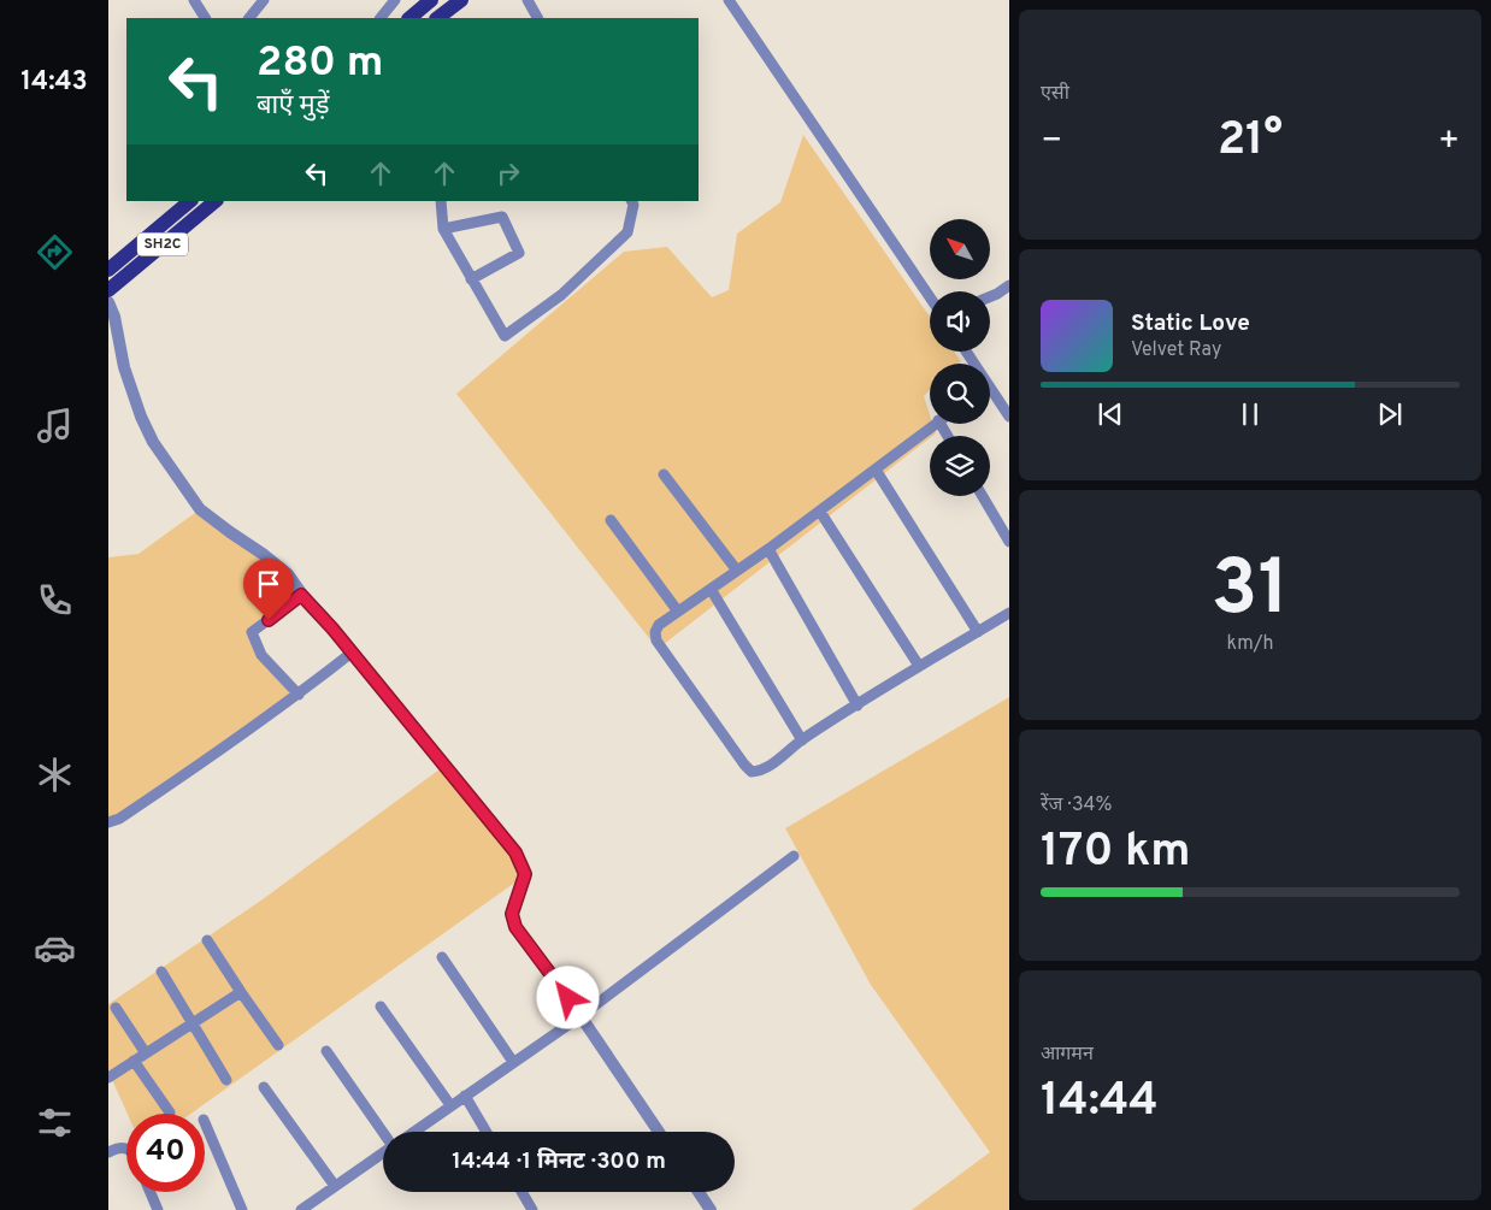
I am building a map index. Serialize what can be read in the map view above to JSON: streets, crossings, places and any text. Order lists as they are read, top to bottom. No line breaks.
{"streets":{"main road":["SH2C"]},"north":"top left","page":{"tabs":"14:43","tile":["एसी",["31","km/h"],["रेंज · 34%","170 km"],["आगमन","14:44"]],"turn":["280 m","बाएँ मुड़ें"],"heat":["−","21°","+"],"song":["Static Love","Velvet Ray"],"limit":"40","trip":"14:44 · 1 मिनट · 300 m"}}
